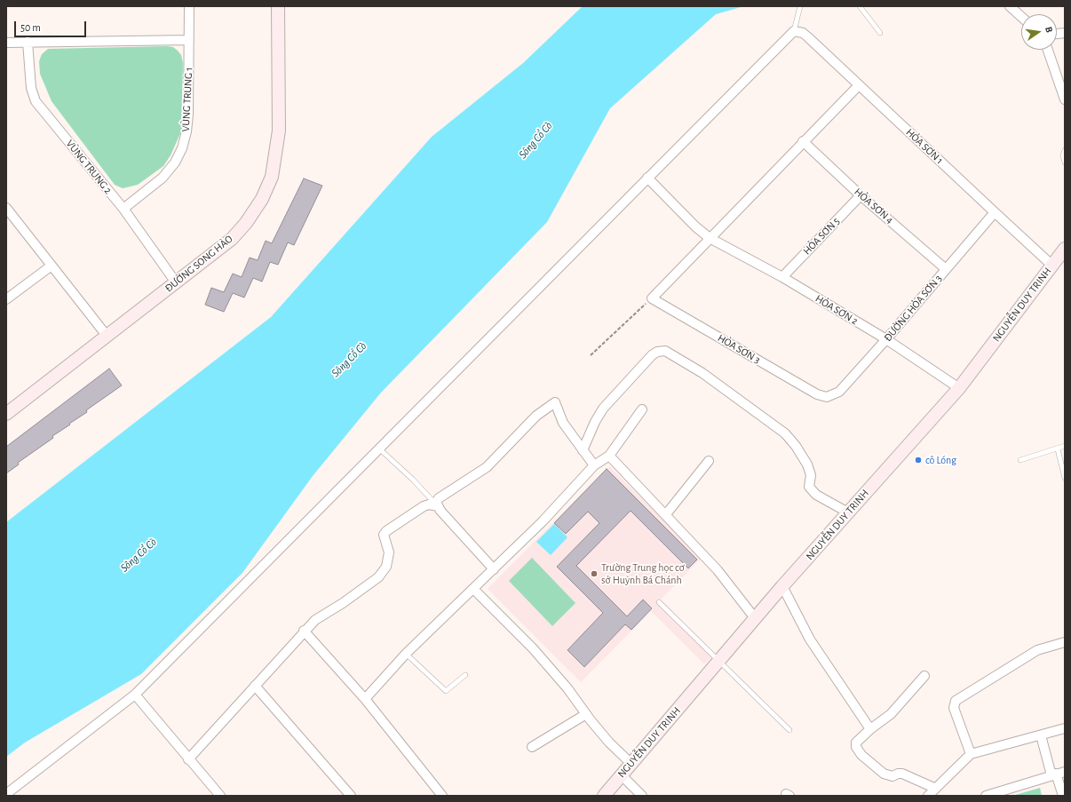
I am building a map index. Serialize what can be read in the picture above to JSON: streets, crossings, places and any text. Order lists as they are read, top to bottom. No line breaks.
{"streets":{"street":["VÙNG TRUNG 1","HỎA SƠN 1","VÙNG TRUNG 2","HỎA SƠN 4","HỎA SƠN 5","ĐƯỜNG SONG HÀO","NGUYỄN DUY TRINH","ĐƯỜNG HỎA SƠN 3","HỎA SƠN 2","HỎA SƠN 3"]},"crossings":[["VÙNG TRUNG 1","VÙNG TRUNG 2"],["HỎA SƠN 1","NGUYỄN DUY TRINH"],["HỎA SƠN 1","ĐƯỜNG HỎA SƠN 3"],["VÙNG TRUNG 2","ĐƯỜNG SONG HÀO"],["HỎA SƠN 4","HỎA SƠN 5"],["HỎA SƠN 4","ĐƯỜNG HỎA SƠN 3"],["HỎA SƠN 5","HỎA SƠN 2"],["NGUYỄN DUY TRINH","HỎA SƠN 2"],["ĐƯỜNG HỎA SƠN 3","HỎA SƠN 2"],["ĐƯỜNG HỎA SƠN 3","HỎA SƠN 3"]],"water":["Sông Cổ Cò"],"places":["cô Lóng","Trường Trung học cơ sở Huỳnh Bá Chánh"],"scale_bar":"50 m","north":"right"}
